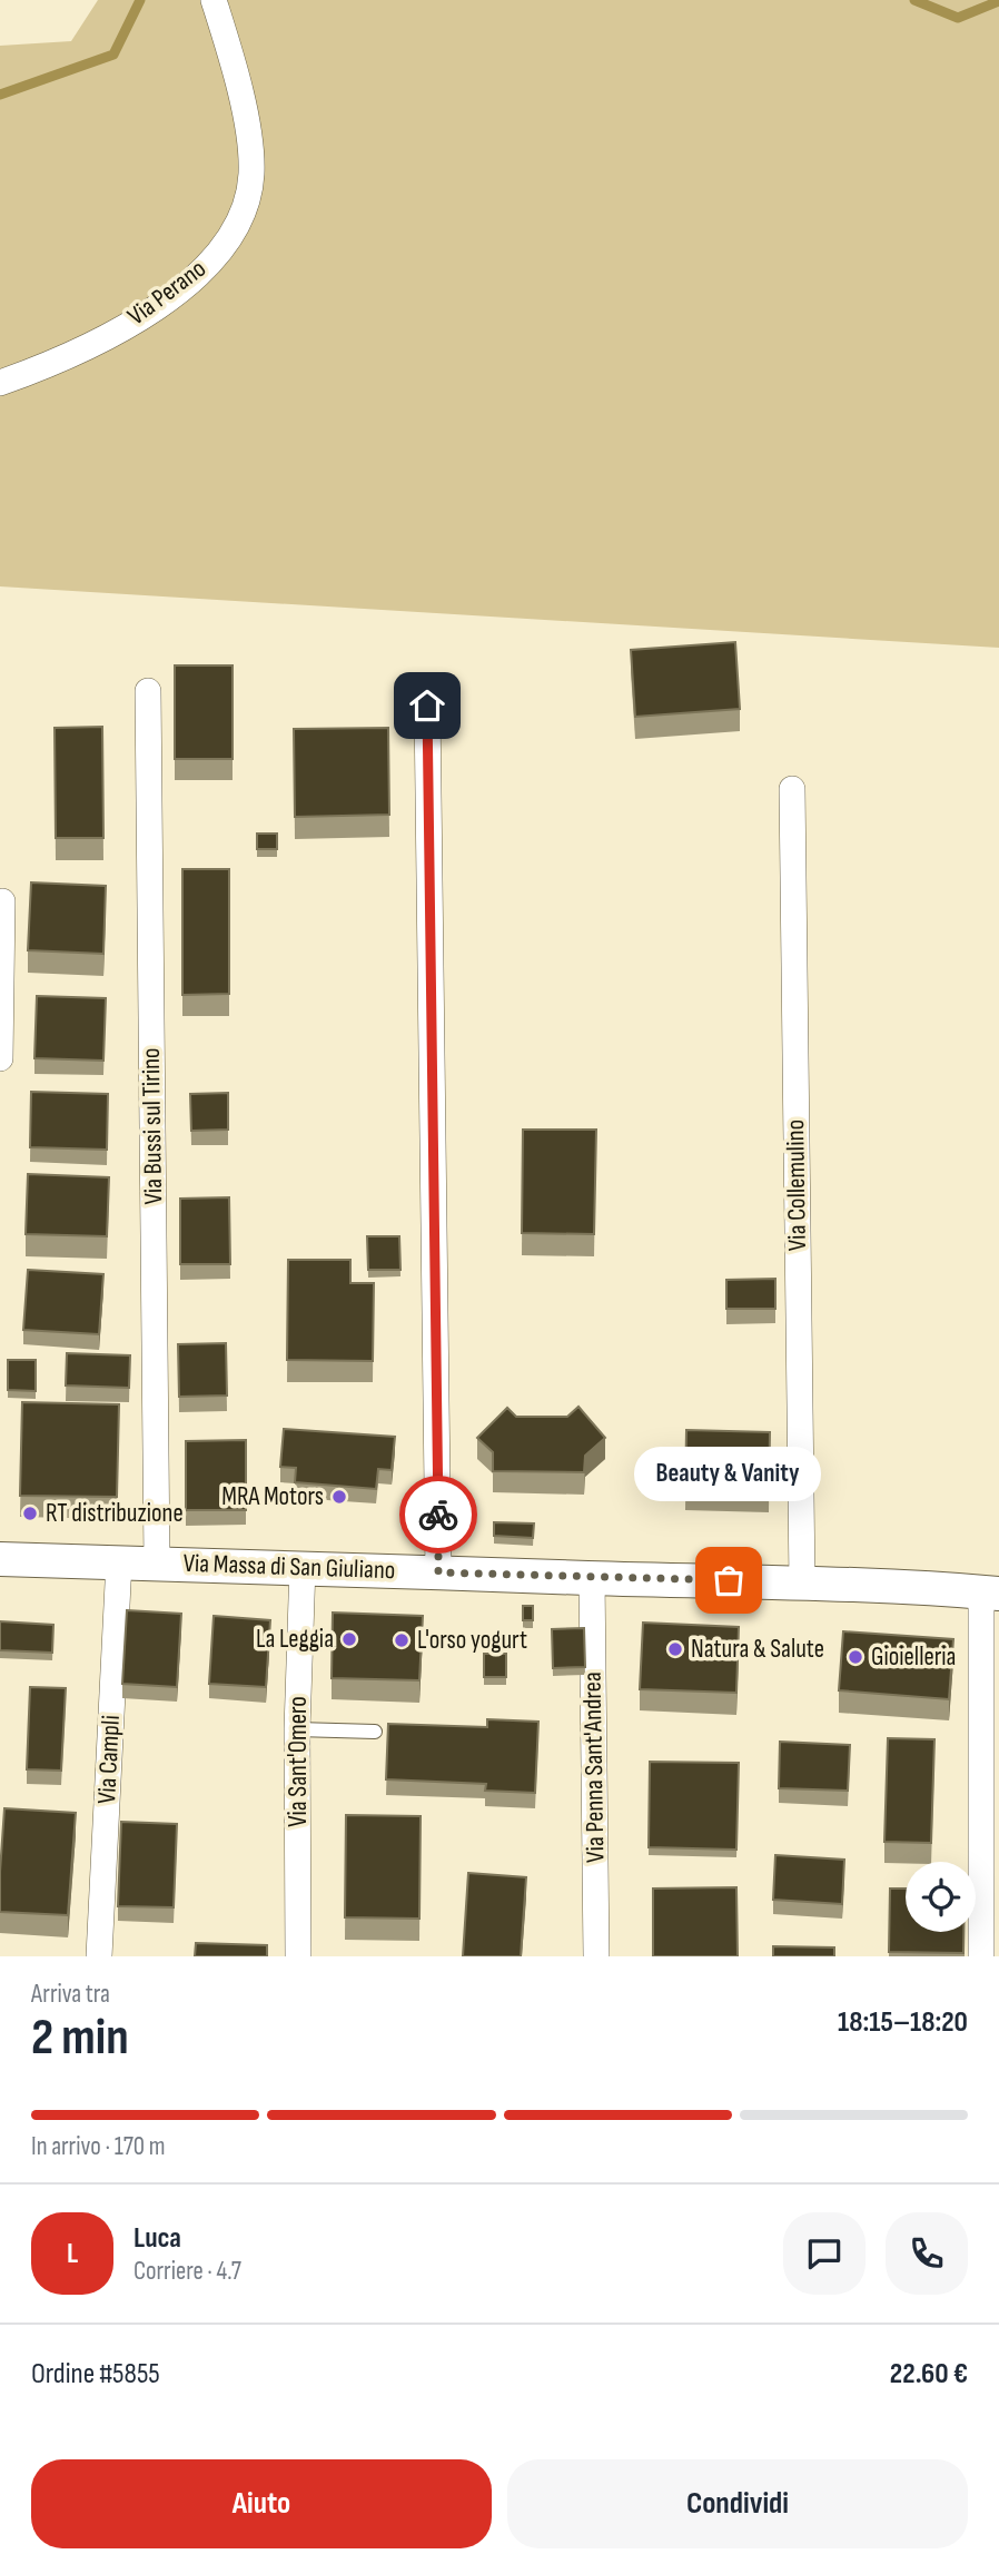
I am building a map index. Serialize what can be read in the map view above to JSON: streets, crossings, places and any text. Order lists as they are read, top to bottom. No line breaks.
{"streets":{"street":["Via Perano","Via Bussi sul Tirino","Via Collemulino","Via Massa di San Giuliano","Via Campli","Via Sant'Omero","Via Penna Sant'Andrea"]},"crossings":[["Via Bussi sul Tirino","Via Massa di San Giuliano"],["Via Collemulino","Via Massa di San Giuliano"],["Via Massa di San Giuliano","Via Campli"],["Via Massa di San Giuliano","Via Sant'Omero"],["Via Massa di San Giuliano","Via Penna Sant'Andrea"]],"places":["MRA Motors","RT distribuzione","Beauty & Vanity","La Leggia","L'orso yogurt","Natura & Salute","Gioielleria"],"page":{"bubble":"Beauty & Vanity","heading":["2 min","Arriva tra","18:15–18:20"],"panel":["Luca","Corriere · 4.7","Ordine #5855","22.60 €"],"bar":"In arrivo · 170 m","round":"L","buttons":["Aiuto","Condividi"]}}
